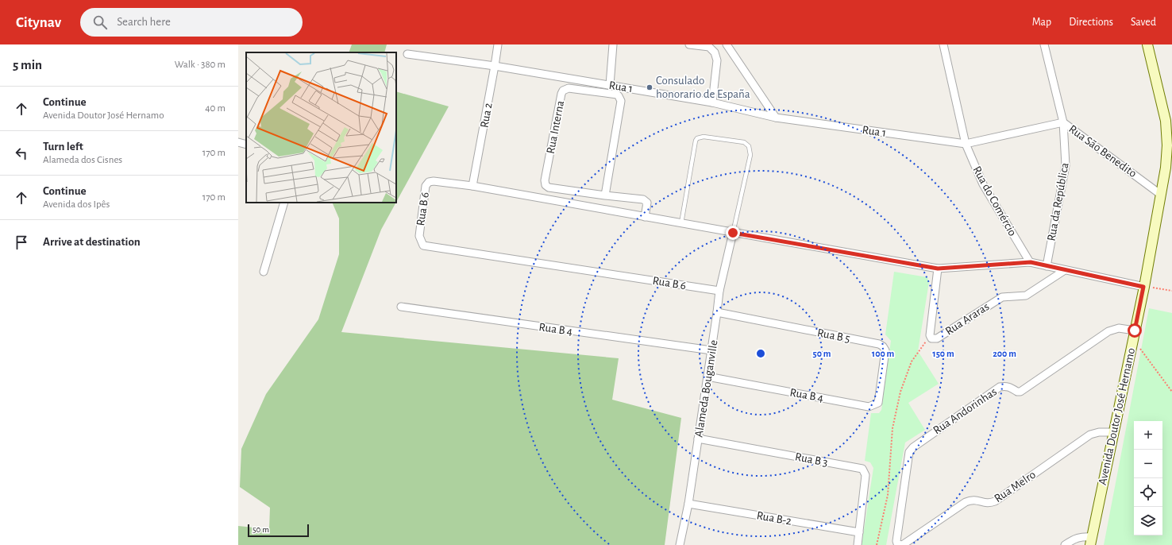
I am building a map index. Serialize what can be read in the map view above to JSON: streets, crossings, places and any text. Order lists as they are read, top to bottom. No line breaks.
{"streets":{"street":["Rua 1","Rua 2","Rua Interna","Rua São Benedito","Rua do Comércio","Rua da República","Rua B 6","Rua Araras","Rua B 4","Rua B 5","Alameda Bouganville","Rua Andorinhas","Avenida Doutor José Hernamo","Rua B 3","Rua Melro","Rua B-2"]},"crossings":[["Rua 1","Rua 2"],["Rua 1","Rua São Benedito"],["Rua 1","Rua do Comércio"],["Rua 2","Rua B 6"],["Rua Interna","Rua B 6"],["Rua São Benedito","Rua do Comércio"],["Rua São Benedito","Rua da República"],["Rua São Benedito","Avenida Doutor José Hernamo"],["Rua do Comércio","Rua B 6"],["Rua da República","Rua B 6"],["Rua B 6","Rua Araras"],["Rua B 6","Alameda Bouganville"],["Rua B 6","Avenida Doutor José Hernamo"],["Rua B 4","Rua B 5"],["Rua B 4","Alameda Bouganville"],["Rua B 5","Alameda Bouganville"],["Alameda Bouganville","Rua B 3"],["Alameda Bouganville","Rua B-2"],["Rua Andorinhas","Avenida Doutor José Hernamo"],["Rua Andorinhas","Rua Melro"],["Avenida Doutor José Hernamo","Rua Melro"],["Rua B 3","Rua B-2"]],"places":["Consulado honorario de España"],"scale_bar":"50 m","page":{"header":"Citynav","search":"Search here","nav":["Map","Directions","Saved"],"heading":["5 min","Walk · 380 m"],"list":[["Continue","Avenida Doutor José Hernamo","40 m"],["Turn left","Alameda dos Cisnes","170 m"],["Continue","Avenida dos Ipês","170 m"],"Arrive at destination"],"map_buttons":["+","−"],"scale":"50 m"},"rings":["50 m","100 m","150 m","200 m"]}
